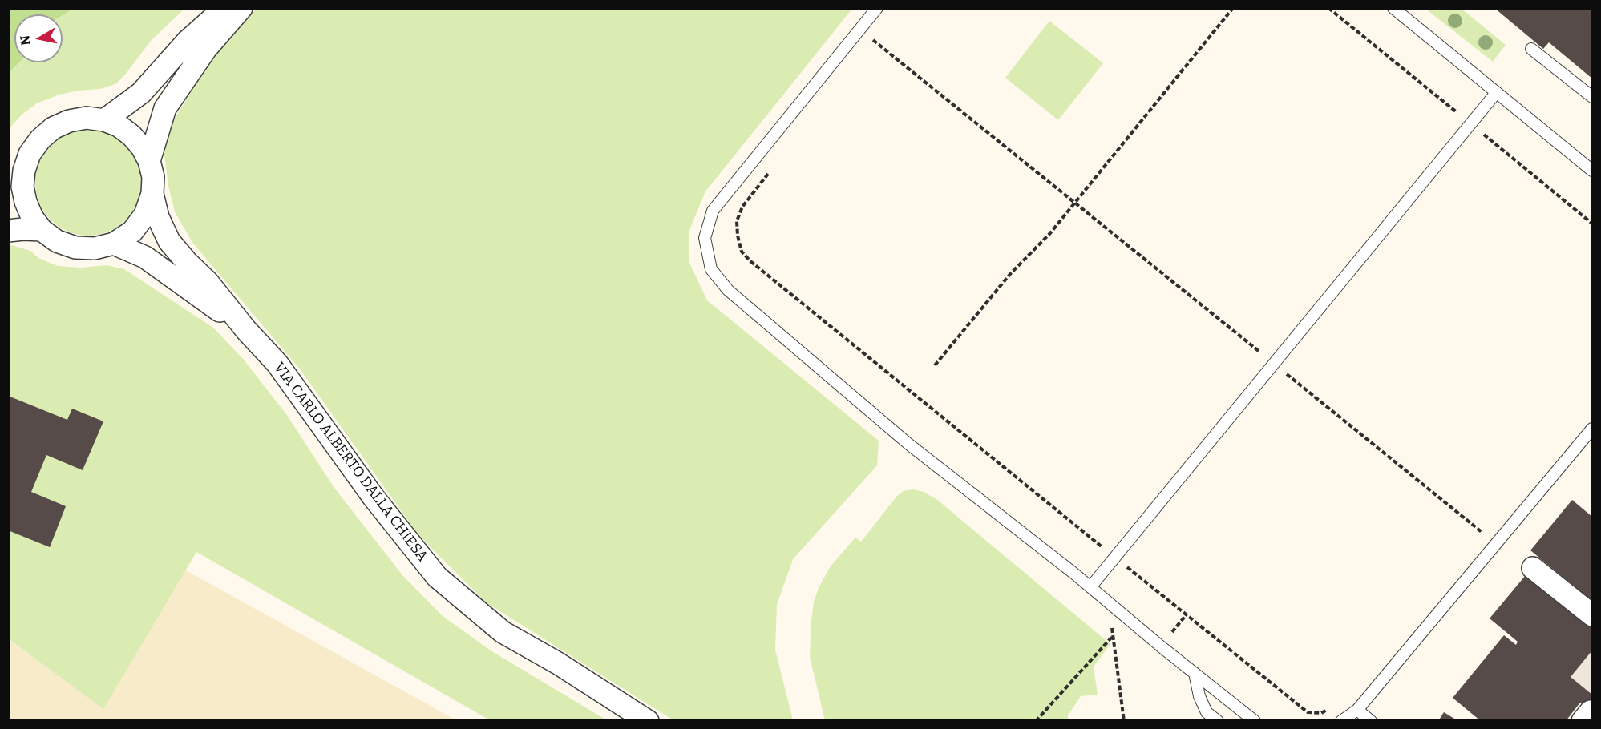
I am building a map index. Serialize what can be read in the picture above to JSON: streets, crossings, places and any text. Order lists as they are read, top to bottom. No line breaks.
{"streets":{"street":["VIA CARLO ALBERTO DALLA CHIESA"]},"north":"left"}
